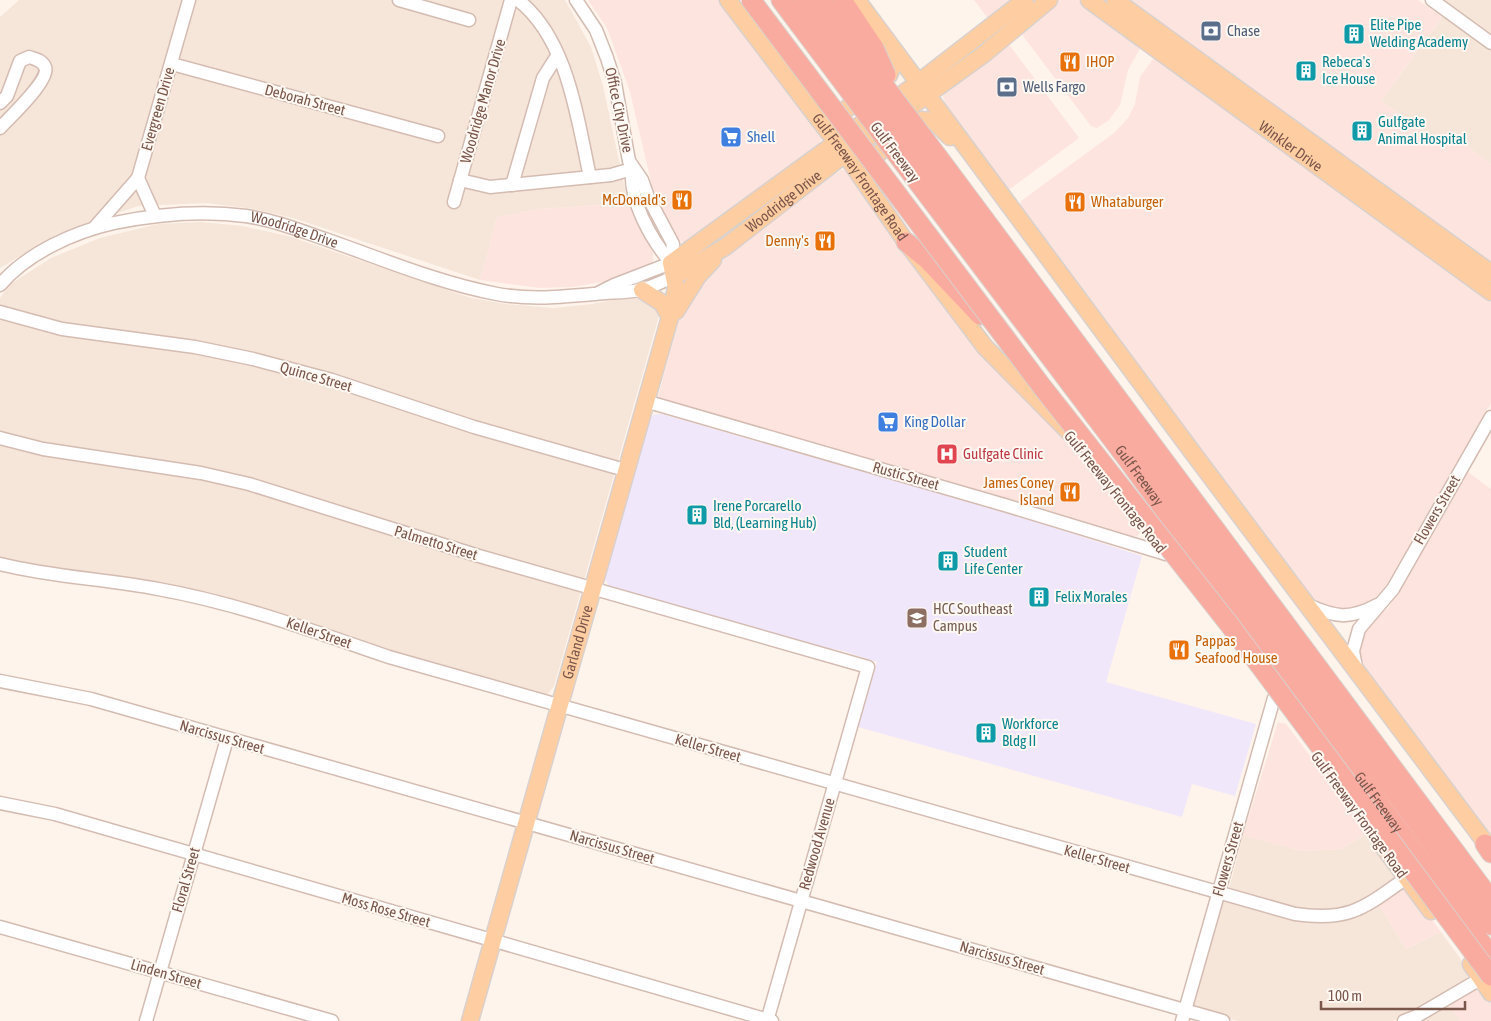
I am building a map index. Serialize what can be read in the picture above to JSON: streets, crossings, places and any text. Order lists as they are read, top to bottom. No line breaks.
{"streets":{"highway":["Gulf Freeway"],"main road":["Winkler Drive","Gulf Freeway Frontage Road","Woodridge Drive","Garland Drive"],"street":["Deborah Street","Woodridge Manor Drive","Evergreen Drive","Office City Drive","Quince Street","Rustic Street","Flowers Street","Palmetto Street","Keller Street","Narcissus Street","Redwood Avenue","Floral Street","Moss Rose Street","Linden Street"]},"crossings":[["Deborah Street","Evergreen Drive"],["Office City Drive","Woodridge Drive"],["Office City Drive","Garland Drive"],["Gulf Freeway Frontage Road","Woodridge Drive"],["Gulf Freeway Frontage Road","Rustic Street"],["Gulf Freeway Frontage Road","Flowers Street"],["Gulf Freeway Frontage Road","Keller Street"],["Woodridge Drive","Garland Drive"],["Quince Street","Garland Drive"],["Rustic Street","Garland Drive"],["Flowers Street","Keller Street"],["Flowers Street","Narcissus Street"],["Palmetto Street","Garland Drive"],["Palmetto Street","Redwood Avenue"],["Keller Street","Garland Drive"],["Keller Street","Redwood Avenue"],["Garland Drive","Narcissus Street"],["Garland Drive","Moss Rose Street"],["Narcissus Street","Redwood Avenue"],["Narcissus Street","Floral Street"],["Redwood Avenue","Moss Rose Street"],["Floral Street","Moss Rose Street"],["Floral Street","Linden Street"]],"places":{"bank":["Chase","Wells Fargo"],"building":["Elite Pipe Welding Academy","Rebeca's Ice House","Gulfgate Animal Hospital","Irene Porcarello Bld, (Learning Hub)","Student Life Center","Felix Morales","Workforce Bldg II"],"restaurant":["IHOP","McDonald's","Whataburger","Denny's","James Coney Island","Pappas Seafood House"],"supermarket":["Shell","King Dollar"],"hospital":["Gulfgate Clinic"],"school or university":["HCC Southeast Campus"]},"scale_bar":"100 m"}
